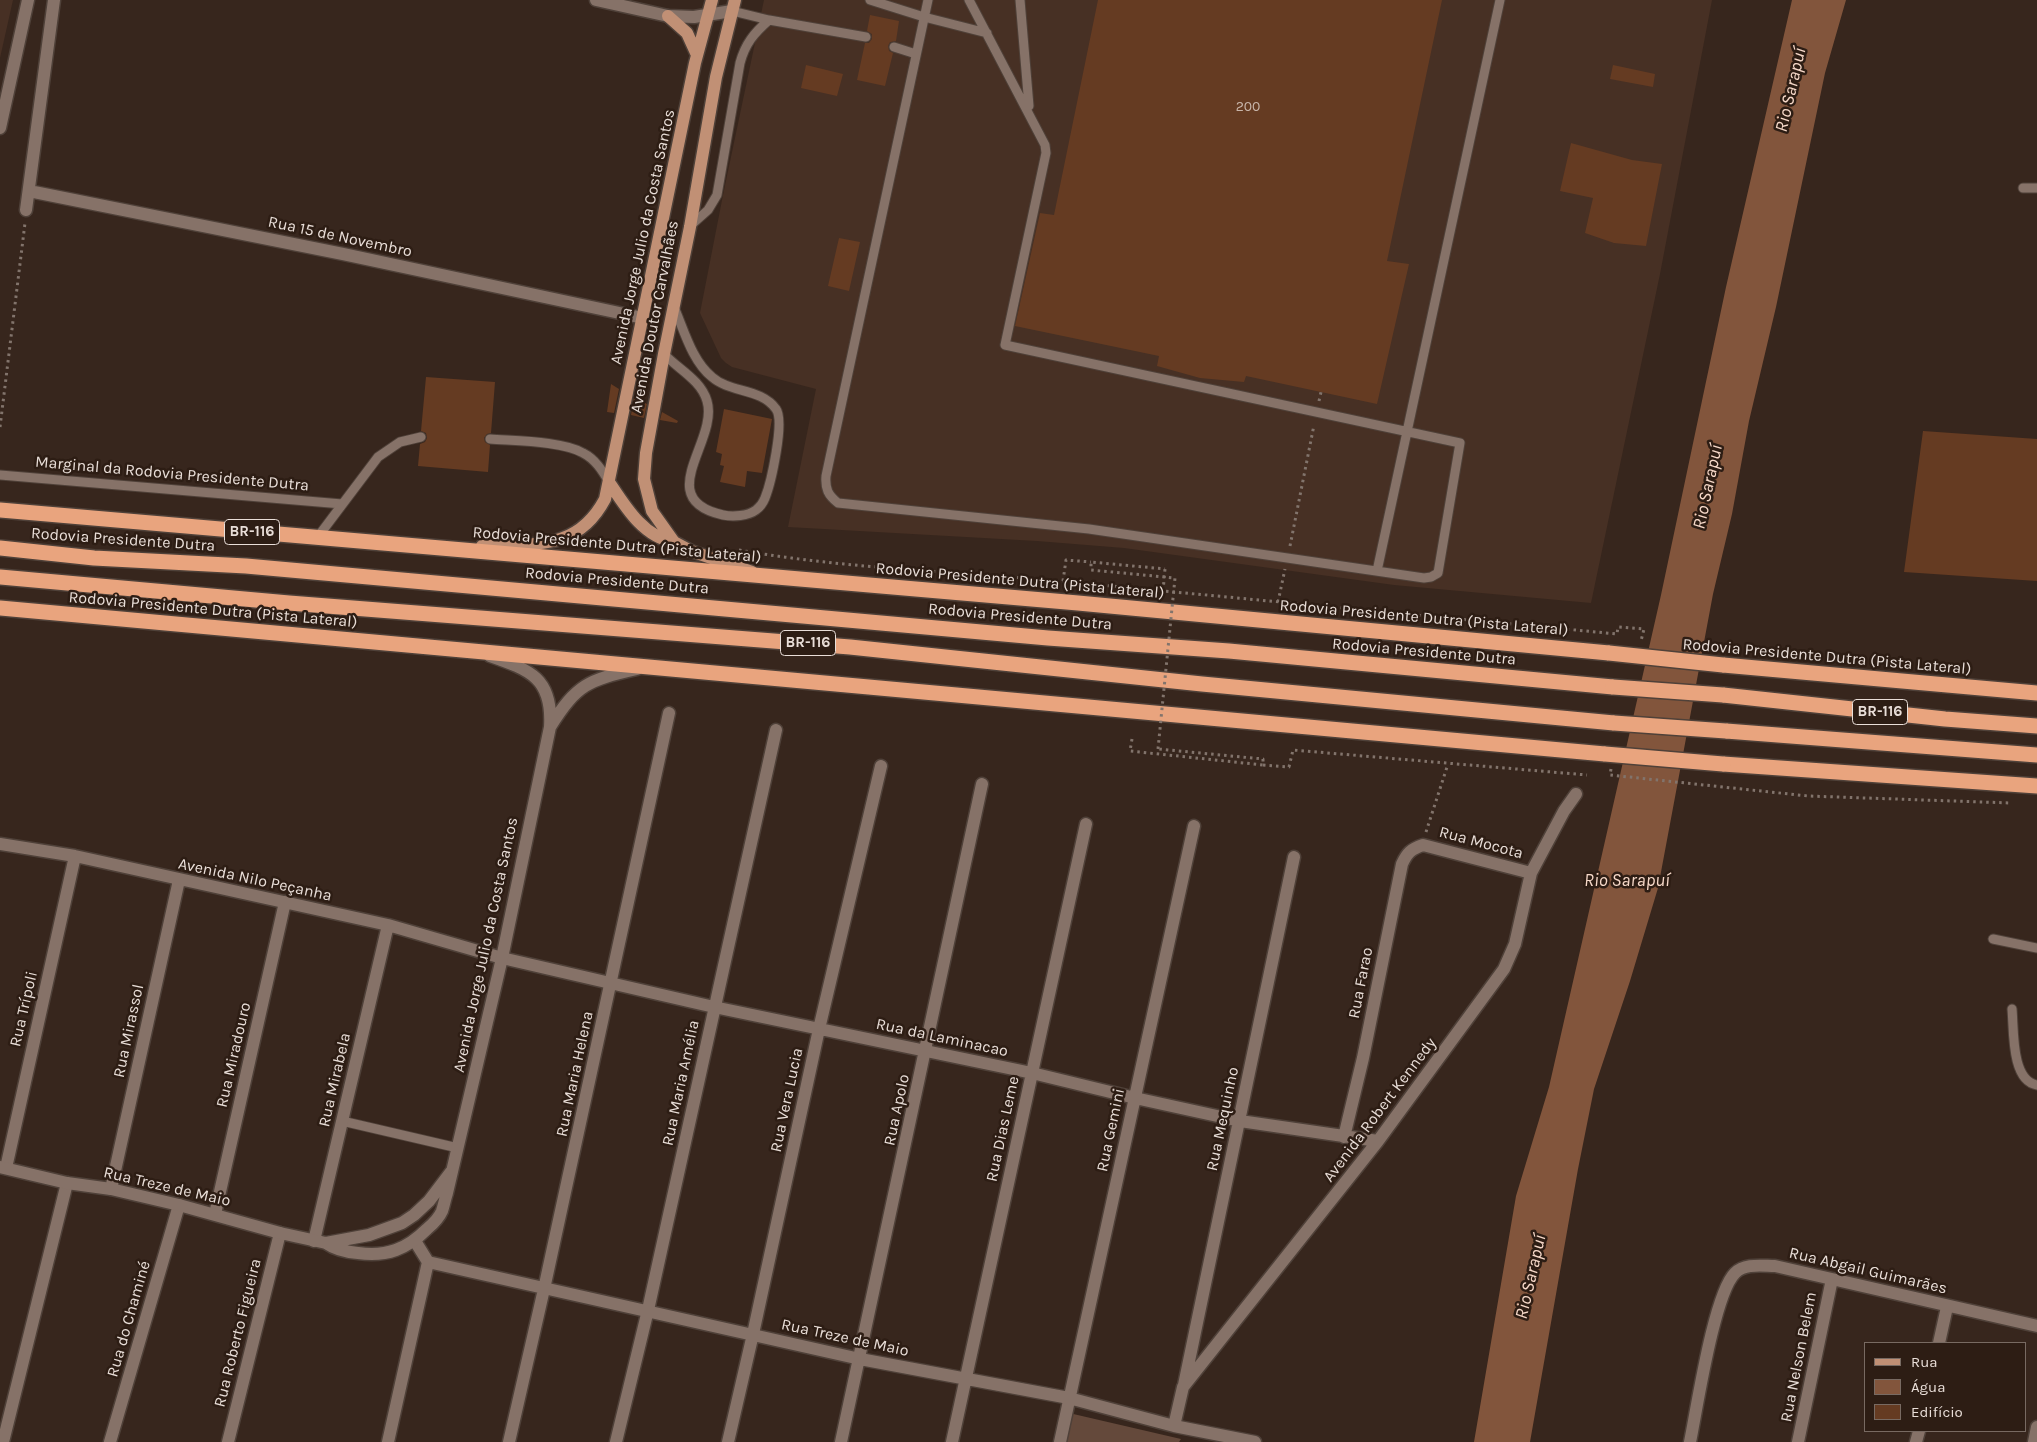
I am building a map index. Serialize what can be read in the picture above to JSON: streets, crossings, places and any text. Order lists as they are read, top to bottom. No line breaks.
{"streets":{"highway":["BR-116","Rodovia Presidente Dutra","Rodovia Presidente Dutra (Pista Lateral)"],"main road":["Avenida Jorge Julio da Costa Santos","Avenida Doutor Carvalhães"],"street":["Rua 15 de Novembro","Rua Mocota","Avenida Nilo Peçanha","Rua Farao","Rua Trípoli","Rua Mirassol","Rua da Laminacao","Rua Miradouro","Rua Maria Helena","Rua Mirabela","Rua Maria Amélia","Rua Vera Lucia","Rua Apolo","Avenida Robert Kennedy","Rua Mequinho","Rua Dias Leme","Rua Gemini","Rua Treze de Maio","Rua Abgail Guimarães","Rua do Chaminé","Rua Roberto Figueira","Rua Nelson Belem"],"lane":["Marginal da Rodovia Presidente Dutra"]},"crossings":[["Rua 15 de Novembro","Avenida Jorge Julio da Costa Santos"],["Avenida Jorge Julio da Costa Santos","Avenida Nilo Peçanha"],["Avenida Jorge Julio da Costa Santos","Rua da Laminacao"],["Avenida Jorge Julio da Costa Santos","Rua Treze de Maio"],["Avenida Doutor Carvalhães","Rodovia Presidente Dutra (Pista Lateral)"],["Rua Mocota","Rua Farao"],["Rua Mocota","Avenida Robert Kennedy"],["Avenida Nilo Peçanha","Rua Trípoli"],["Avenida Nilo Peçanha","Rua Mirassol"],["Avenida Nilo Peçanha","Rua da Laminacao"],["Avenida Nilo Peçanha","Rua Miradouro"],["Avenida Nilo Peçanha","Rua Mirabela"],["Rua Farao","Rua da Laminacao"],["Rua Trípoli","Rua Treze de Maio"],["Rua Mirassol","Rua Treze de Maio"],["Rua da Laminacao","Rua Maria Helena"],["Rua da Laminacao","Rua Maria Amélia"],["Rua da Laminacao","Rua Vera Lucia"],["Rua da Laminacao","Rua Apolo"],["Rua da Laminacao","Avenida Robert Kennedy"],["Rua da Laminacao","Rua Mequinho"],["Rua da Laminacao","Rua Dias Leme"],["Rua da Laminacao","Rua Gemini"],["Rua Miradouro","Rua Treze de Maio"],["Rua Maria Helena","Rua Treze de Maio"],["Rua Mirabela","Rua Treze de Maio"],["Rua Maria Amélia","Rua Treze de Maio"],["Rua Vera Lucia","Rua Treze de Maio"],["Rua Apolo","Rua Treze de Maio"],["Avenida Robert Kennedy","Rua Mequinho"],["Avenida Robert Kennedy","Rua Treze de Maio"],["Rua Dias Leme","Rua Treze de Maio"],["Rua Gemini","Rua Treze de Maio"],["Rua Treze de Maio","Rua do Chaminé"],["Rua Treze de Maio","Rua Roberto Figueira"],["Rua Abgail Guimarães","Rua Nelson Belem"]],"water":["Rio Sarapuí"],"house_numbers":["200"],"legend":["Rua","Água","Edifício"]}
